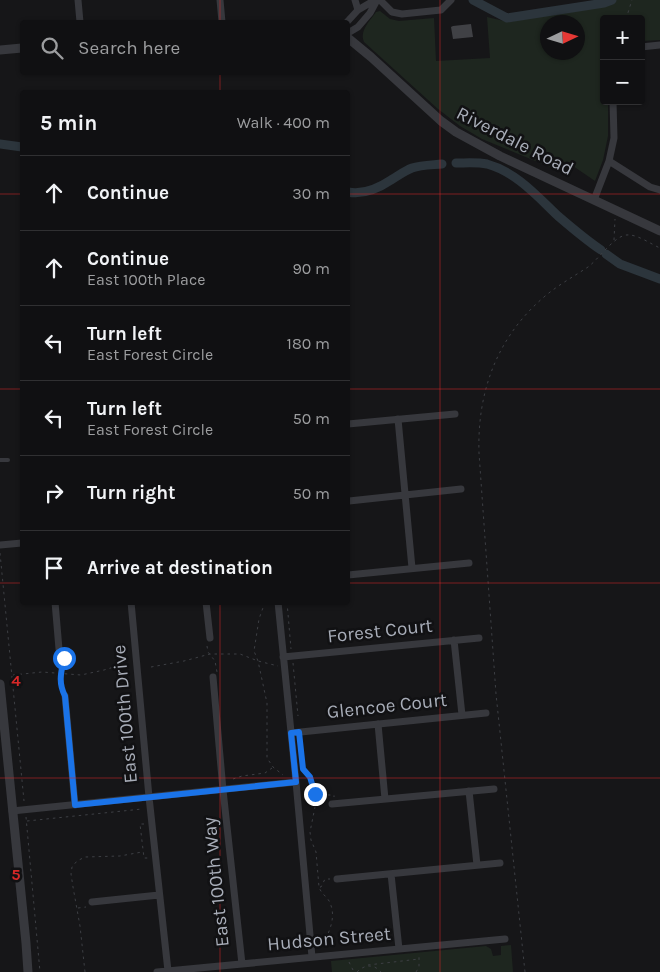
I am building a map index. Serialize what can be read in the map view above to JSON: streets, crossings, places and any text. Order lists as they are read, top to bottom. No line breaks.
{"streets":{"street":["Riverdale Road","Forest Court","Glencoe Court","East 100th Drive","East 100th Way","Hudson Street"]},"crossings":[["East 100th Drive","Hudson Street"],["East 100th Way","Hudson Street"]],"north":"right","page":{"map_buttons":["+","−"],"search":"Search here","heading":["5 min","Walk · 400 m"],"list":[["Continue","30 m"],["Continue","East 100th Place","90 m"],["Turn left","East Forest Circle","180 m"],["Turn left","East Forest Circle","50 m"],["Turn right","50 m"],"Arrive at destination"]},"grid":{"rows":["4","5"]}}
